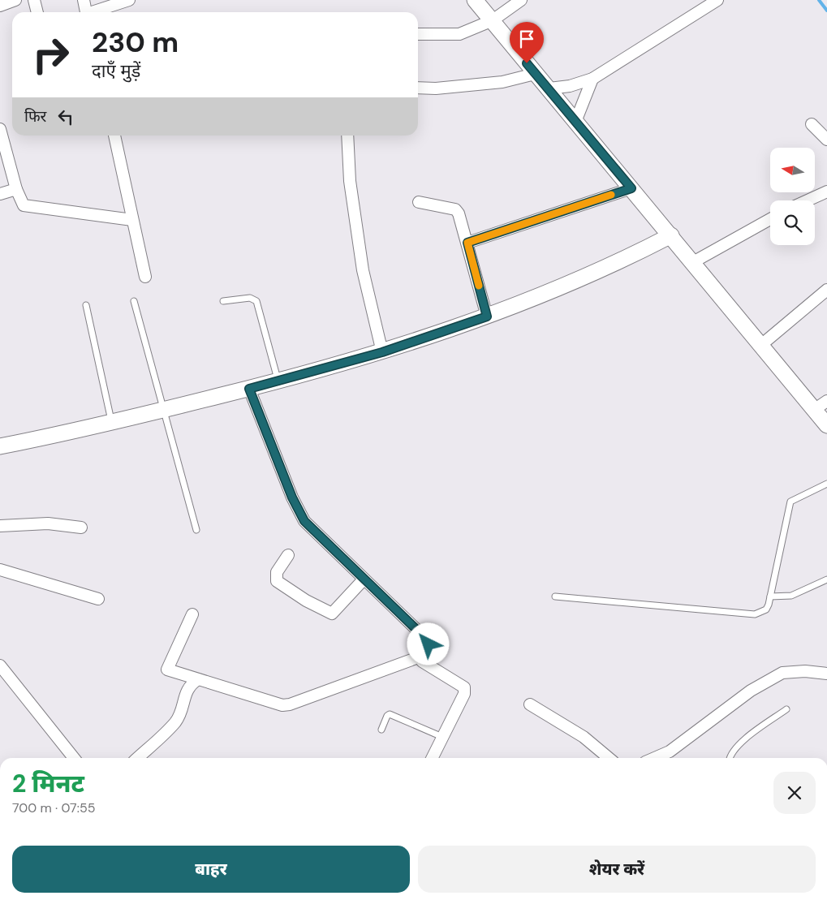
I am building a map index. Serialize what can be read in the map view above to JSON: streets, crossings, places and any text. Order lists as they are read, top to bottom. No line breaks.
{"north":"left","page":{"turn":["230 m","दाएँ मुड़ें"],"then":"फिर","heading":["2 मिनट","700 m · 07:55"],"buttons":["बाहर","शेयर करें"]}}
